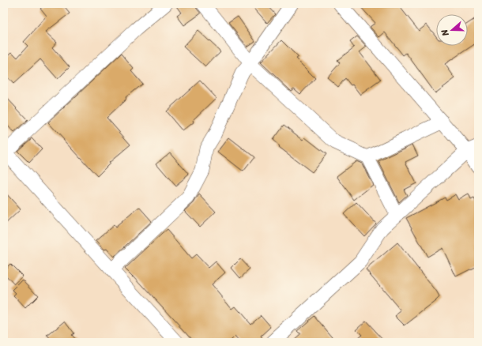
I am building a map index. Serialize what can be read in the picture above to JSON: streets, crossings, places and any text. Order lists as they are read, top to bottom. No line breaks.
{"north":"left"}
